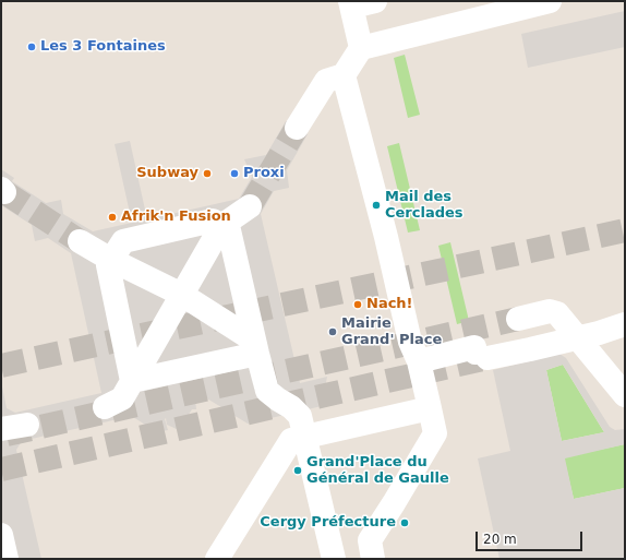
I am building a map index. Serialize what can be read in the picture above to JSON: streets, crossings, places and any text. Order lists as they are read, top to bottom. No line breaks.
{"places":["Les 3 Fontaines","Subway","Proxi","Mail des Cerclades","Afrik'n Fusion","Nach!","Mairie Grand' Place","Grand'Place du Général de Gaulle","Cergy Préfecture"],"scale_bar":"20 m"}
